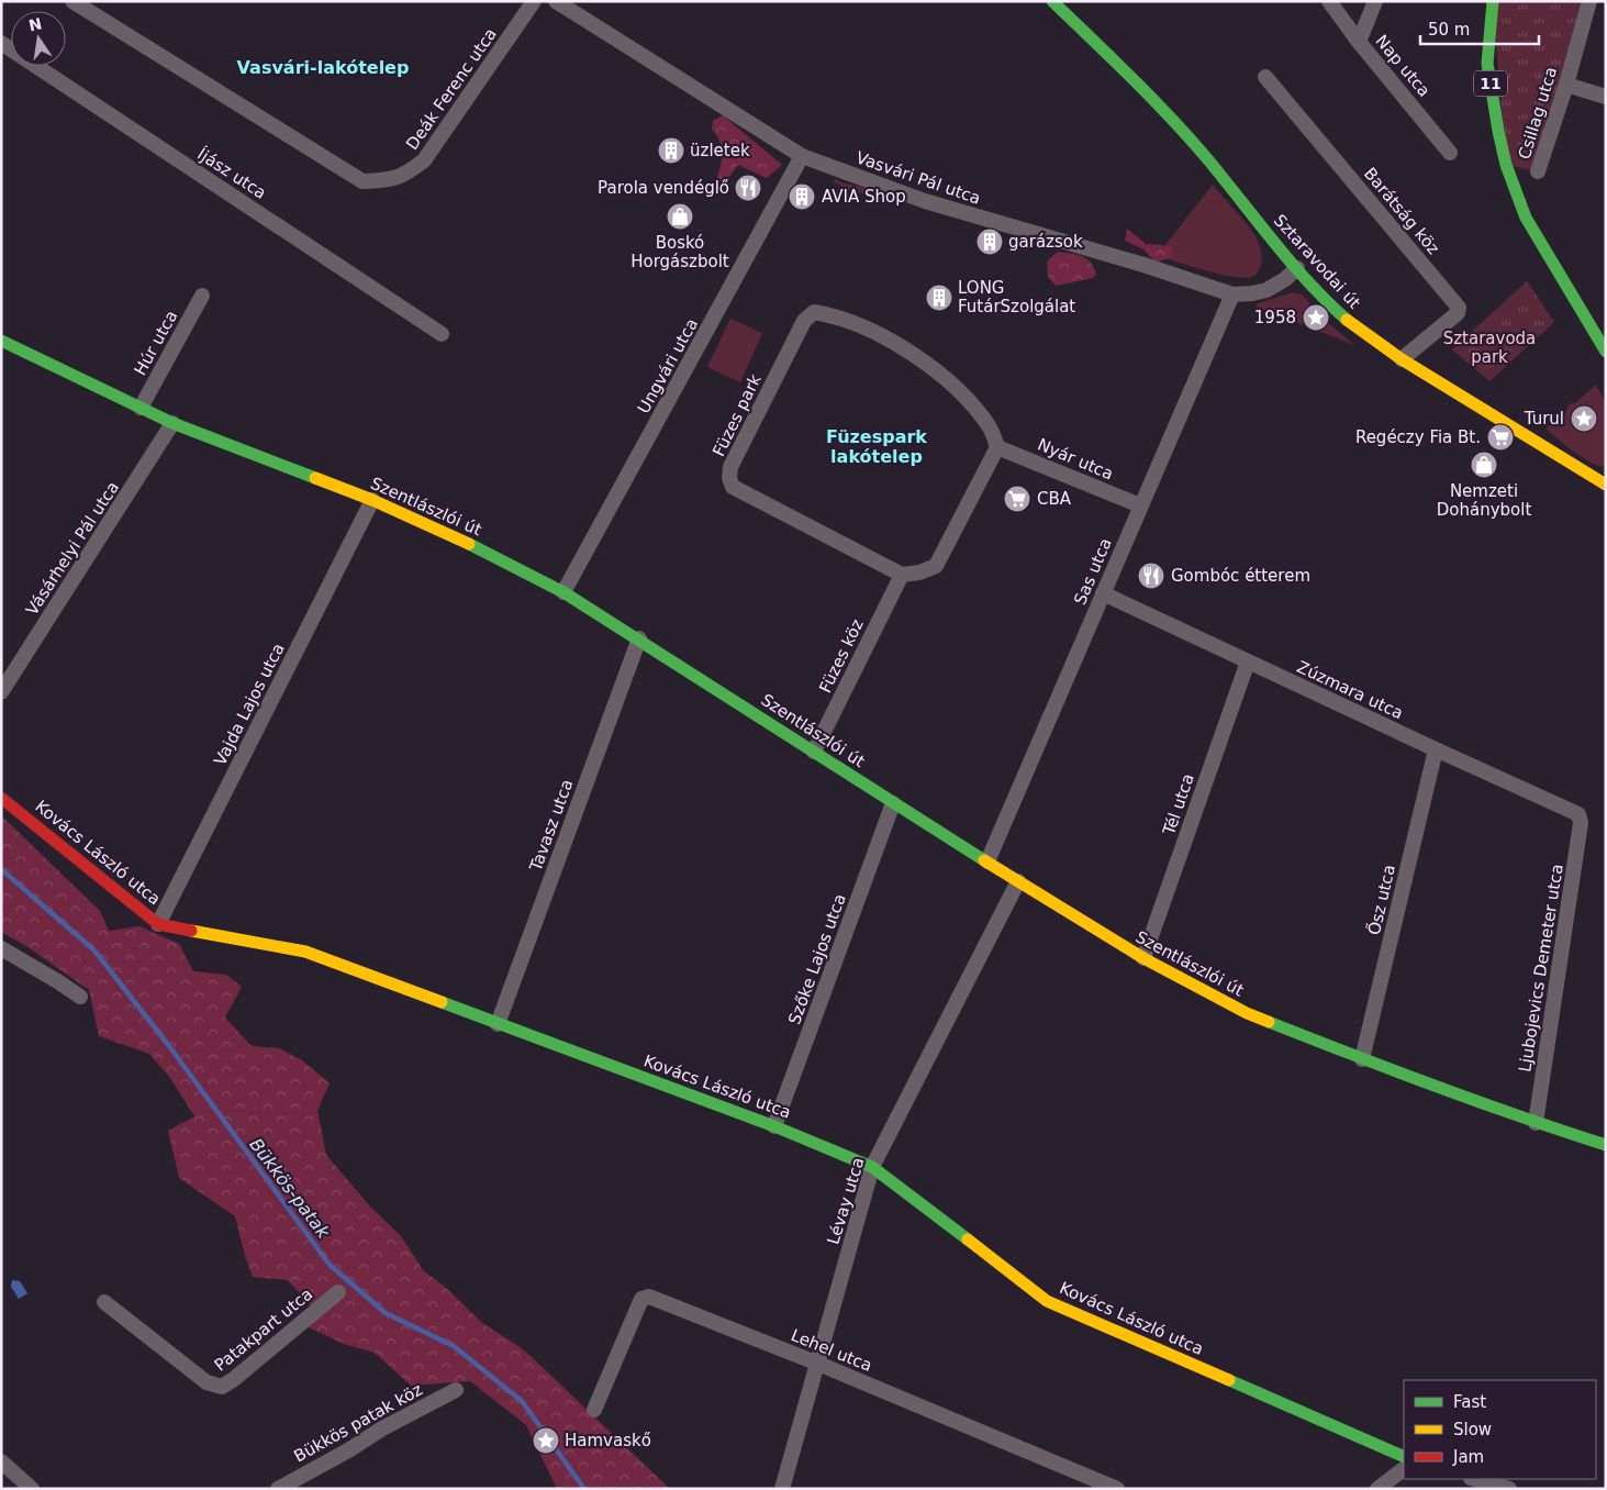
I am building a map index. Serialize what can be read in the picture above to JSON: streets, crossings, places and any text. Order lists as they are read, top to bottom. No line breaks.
{"streets":{"street":["Nap utca","11","Deák Ferenc utca","Csillag utca","Íjász utca","Vasvári Pál utca","Barátság köz","Sztaravodai út","Húr utca","Ungvári utca","Füzes park","Nyár utca","Szentlászlói út","Vásárhelyi Pál utca","Sas utca","Füzes köz","Zúzmara utca","Vajda Lajos utca","Tél utca","Tavasz utca","Kovács László utca","Ősz utca","Szőke Lajos utca","Ljubojevics Demeter utca","Lévay utca","Patakpart utca","Lehel utca","Bükkös patak köz"]},"crossings":[["Vasvári Pál utca","Sztaravodai út"],["Vasvári Pál utca","Ungvári utca"],["Vasvári Pál utca","Sas utca"],["Barátság köz","Sztaravodai út"],["Húr utca","Szentlászlói út"],["Ungvári utca","Szentlászlói út"],["Füzes park","Nyár utca"],["Füzes park","Füzes köz"],["Nyár utca","Sas utca"],["Szentlászlói út","Vásárhelyi Pál utca"],["Szentlászlói út","Sas utca"],["Szentlászlói út","Füzes köz"],["Szentlászlói út","Vajda Lajos utca"],["Szentlászlói út","Tél utca"],["Szentlászlói út","Tavasz utca"],["Szentlászlói út","Ősz utca"],["Szentlászlói út","Szőke Lajos utca"],["Szentlászlói út","Ljubojevics Demeter utca"],["Szentlászlói út","Lévay utca"],["Sas utca","Zúzmara utca"],["Zúzmara utca","Tél utca"],["Zúzmara utca","Ősz utca"],["Zúzmara utca","Ljubojevics Demeter utca"],["Vajda Lajos utca","Kovács László utca"],["Tavasz utca","Kovács László utca"],["Kovács László utca","Szőke Lajos utca"],["Kovács László utca","Lévay utca"],["Lévay utca","Lehel utca"]],"districts":["Vasvári-lakótelep","Füzespark lakótelep"],"water":["Bükkös-patak"],"parks":["Sztaravoda park"],"places":{"building":["üzletek","AVIA Shop","garázsok","LONG FutárSzolgálat"],"restaurant":["Parola vendéglő","Gombóc étterem"],"shop":["Boskó Horgászbolt","Nemzeti Dohánybolt"],"place":["1958","Turul","Hamvaskő"],"supermarket":["Regéczy Fia Bt.","CBA"]},"legend":["Fast","Slow","Jam"],"scale_bar":"50 m","north":"top"}
